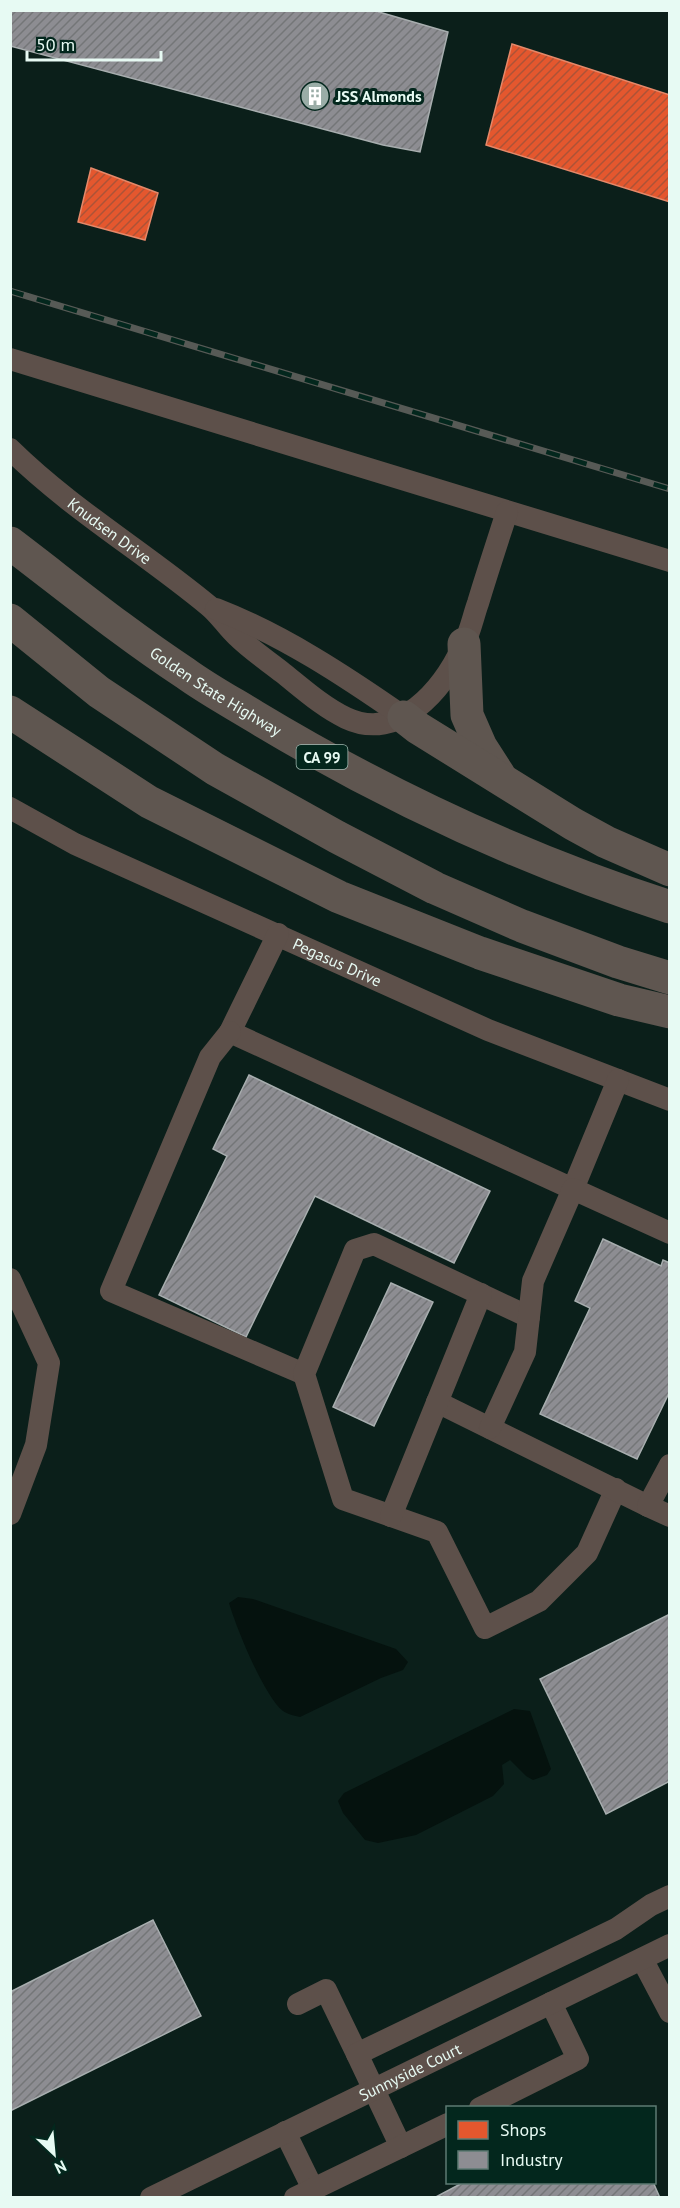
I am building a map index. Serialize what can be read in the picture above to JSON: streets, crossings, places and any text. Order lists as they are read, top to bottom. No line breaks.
{"streets":{"highway":["Golden State Highway","CA 99"],"street":["Knudsen Drive","Pegasus Drive","Sunnyside Court"]},"places":{"building":["JSS Almonds"]},"legend":["Shops","Industry"],"scale_bar":"50 m","north":"bottom right"}
